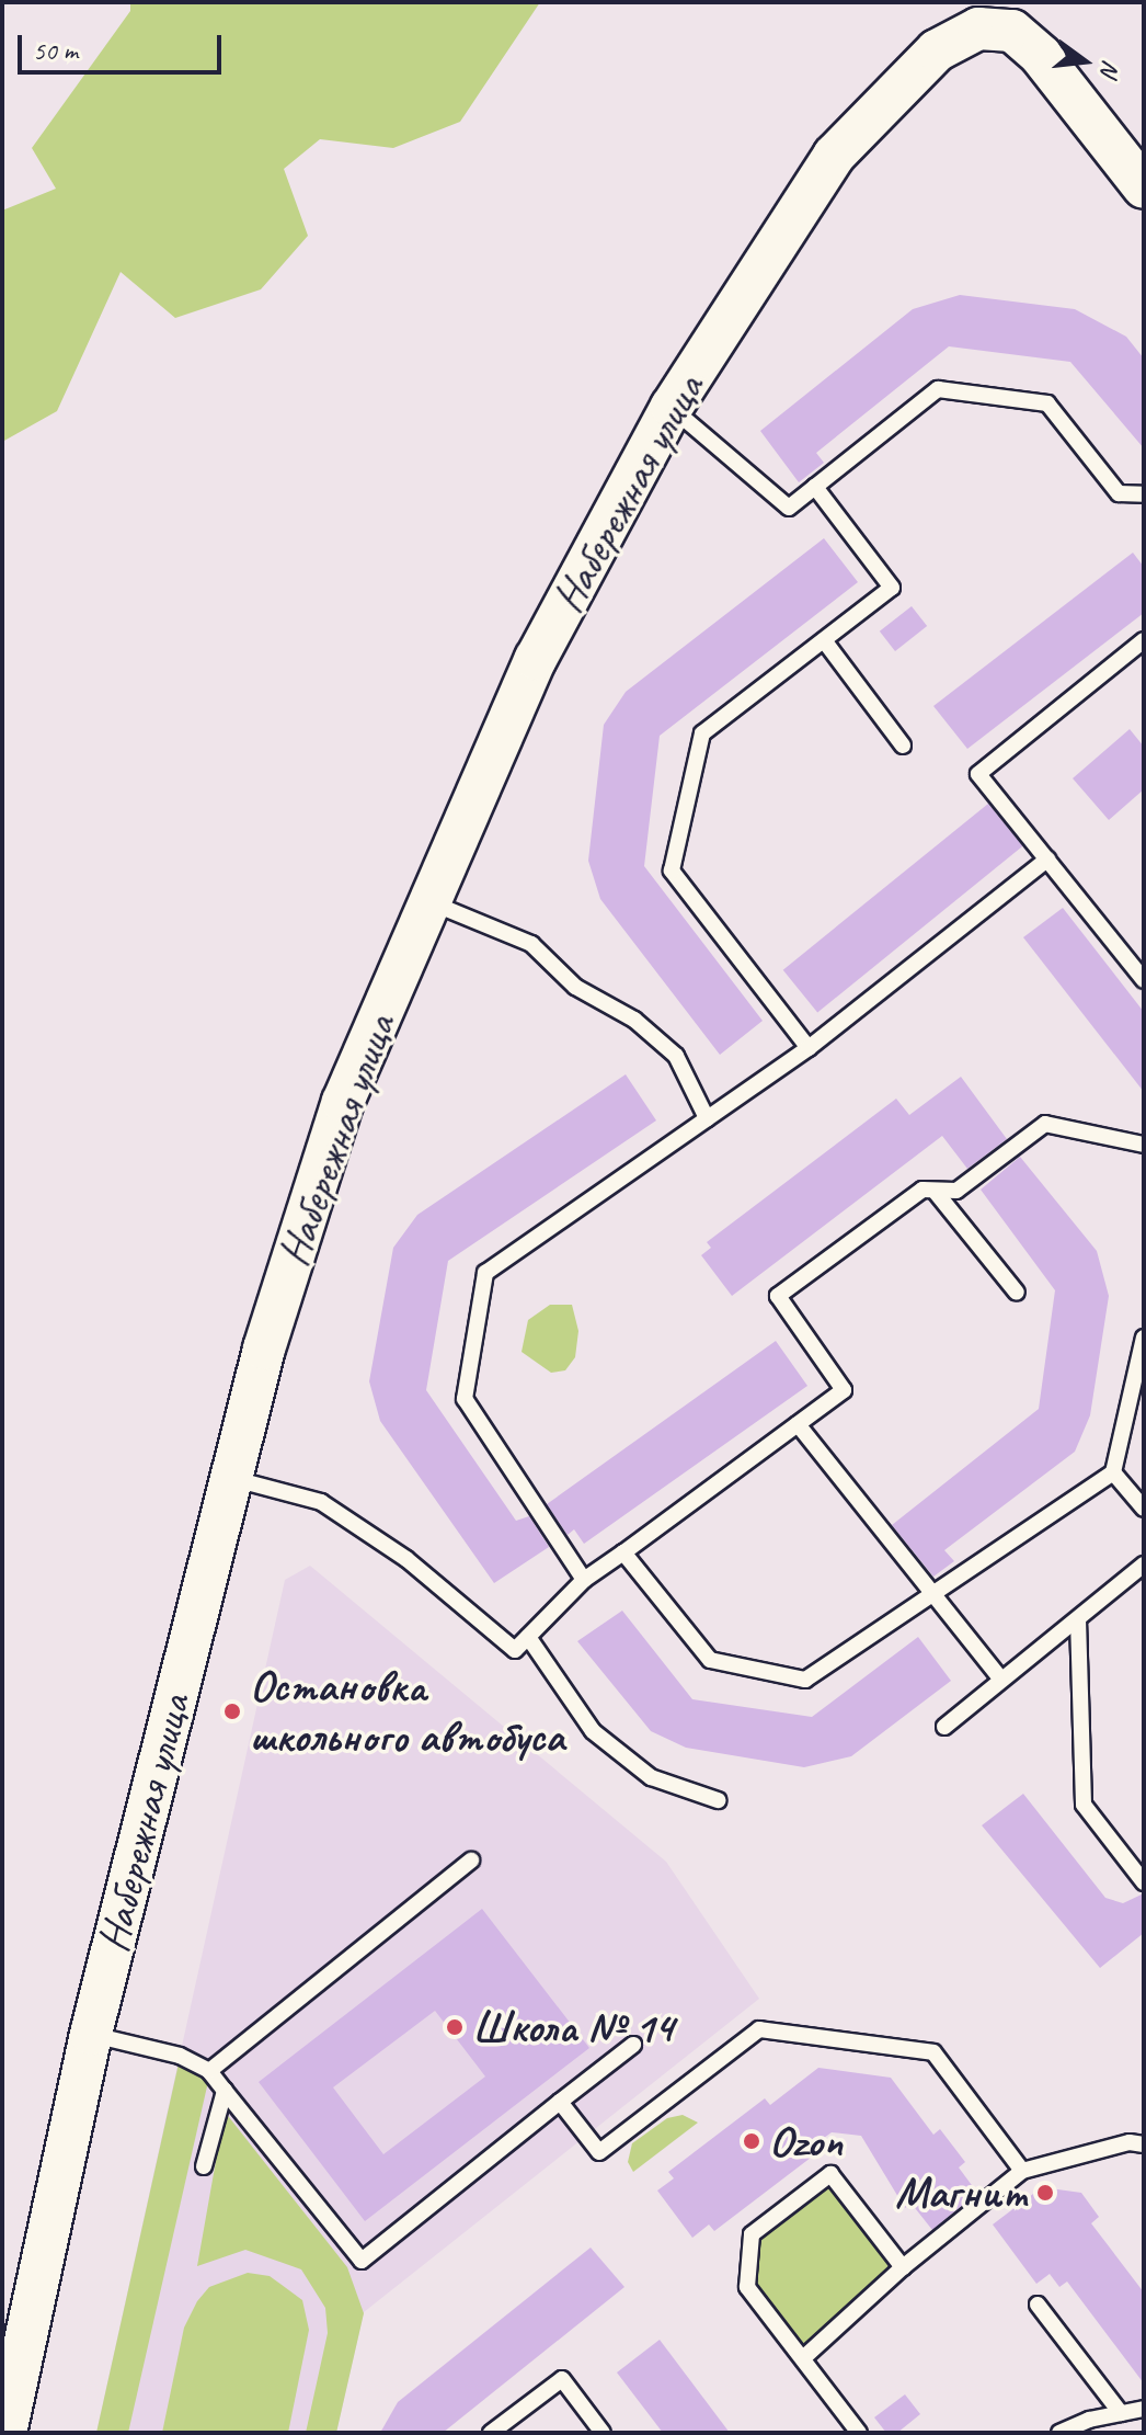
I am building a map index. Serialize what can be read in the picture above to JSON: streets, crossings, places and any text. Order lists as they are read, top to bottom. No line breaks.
{"streets":{"street":["Набережная улица"]},"places":["Остановка школьного автобуса","Школа № 14","Ozon","Магнит"],"scale_bar":"50 m","north":"right"}
